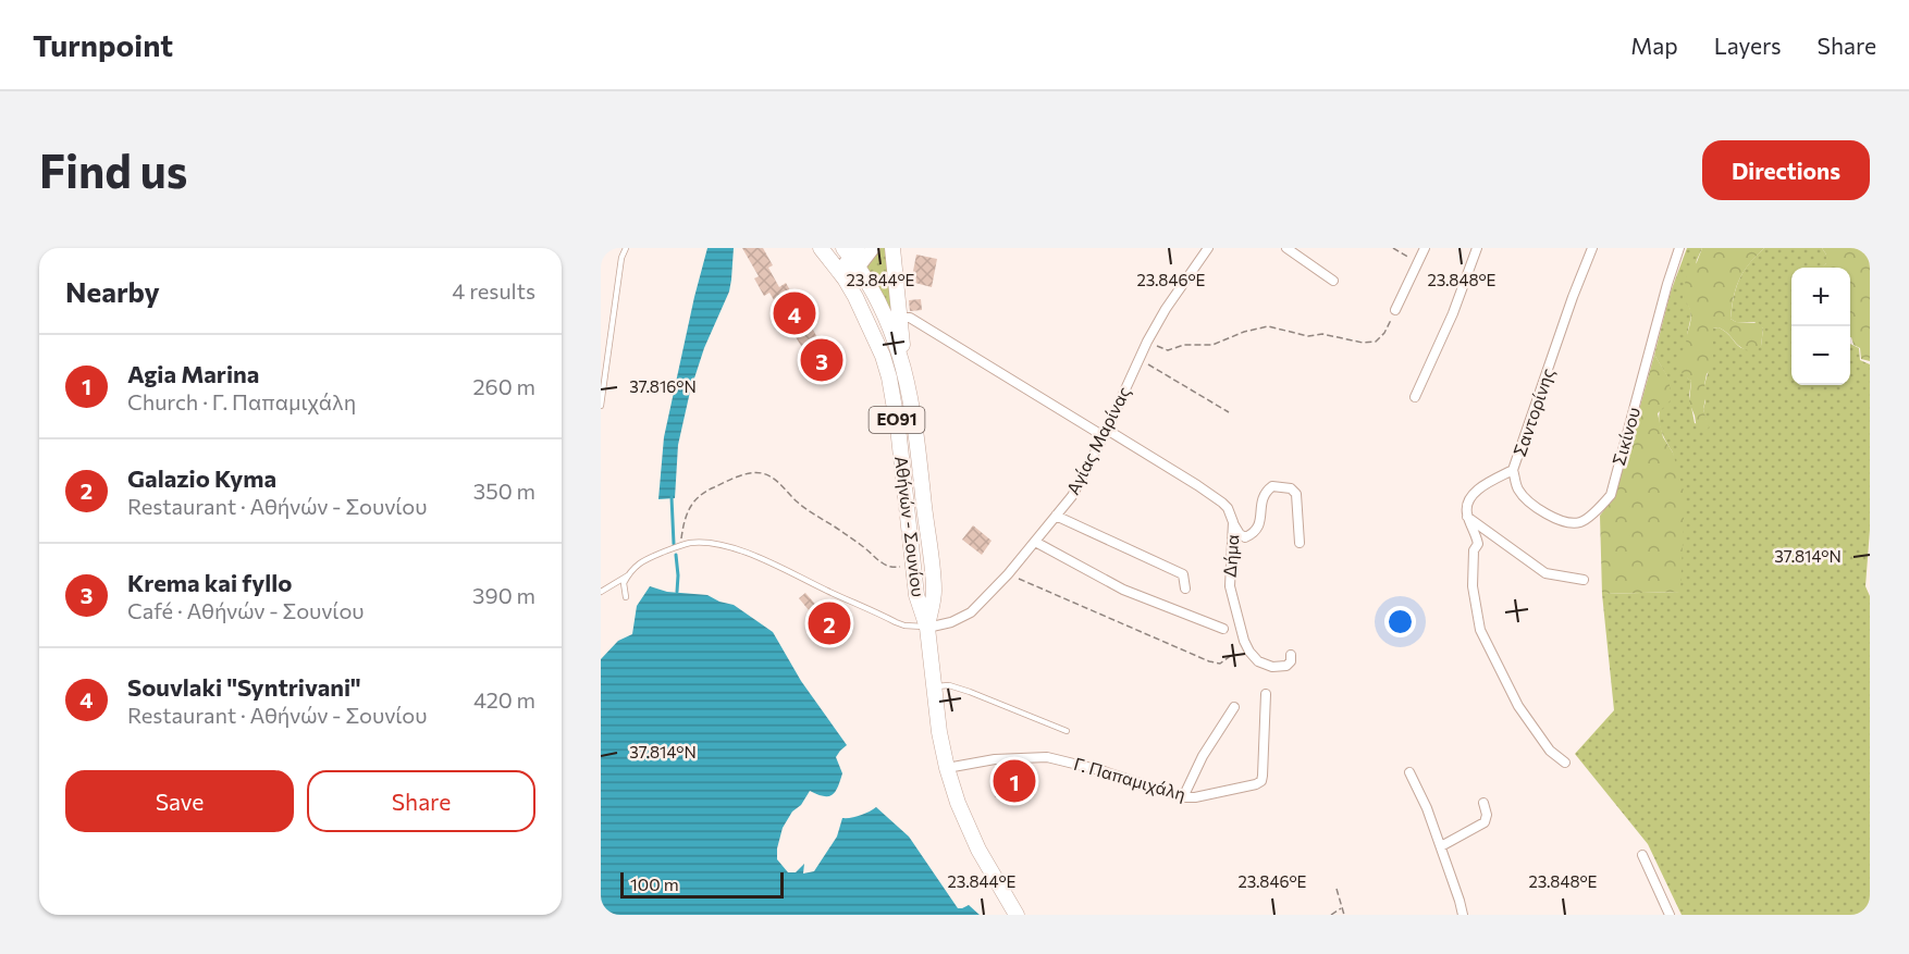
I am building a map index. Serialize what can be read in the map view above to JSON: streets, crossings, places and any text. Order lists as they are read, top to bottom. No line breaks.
{"streets":{"main road":["ΕΟ91","Αθήνών - Σουνίου"],"street":["Σαντορίνης","Σικίνου","Αγίας Μαρίνας","Δήμα","Γ. Παπαμιχάλη"]},"crossings":[["Σαντορίνης","Σικίνου"],["Αγίας Μαρίνας","Αθήνών - Σουνίου"],["Αγίας Μαρίνας","Δήμα"],["Αθήνών - Σουνίου","Γ. Παπαμιχάλη"]],"scale_bar":"100 m","page":{"header":"Turnpoint","nav":["Map","Layers","Share"],"buttons":["Directions",["Save","Share"]],"title":"Find us","heading":["Nearby","4 results"],"map_buttons":["+","−"],"pins":["4","3","2","1"],"list":[{"mark":"1","name":"Agia Marina","note":"Church · Γ. Παπαμιχάλη","value":"260 m"},{"mark":"2","name":"Galazio Kyma","note":"Restaurant · Αθήνών - Σουνίου","value":"350 m"},{"mark":"3","name":"Krema kai fyllo","note":"Café · Αθήνών - Σουνίου","value":"390 m"},{"mark":"4","name":"Souvlaki \"Syntrivani\"","note":"Restaurant · Αθήνών - Σουνίου","value":"420 m"}],"scale":"100 m"},"coordinates":["23.844°E","23.846°E","23.848°E","37.816°N","37.814°N"]}
